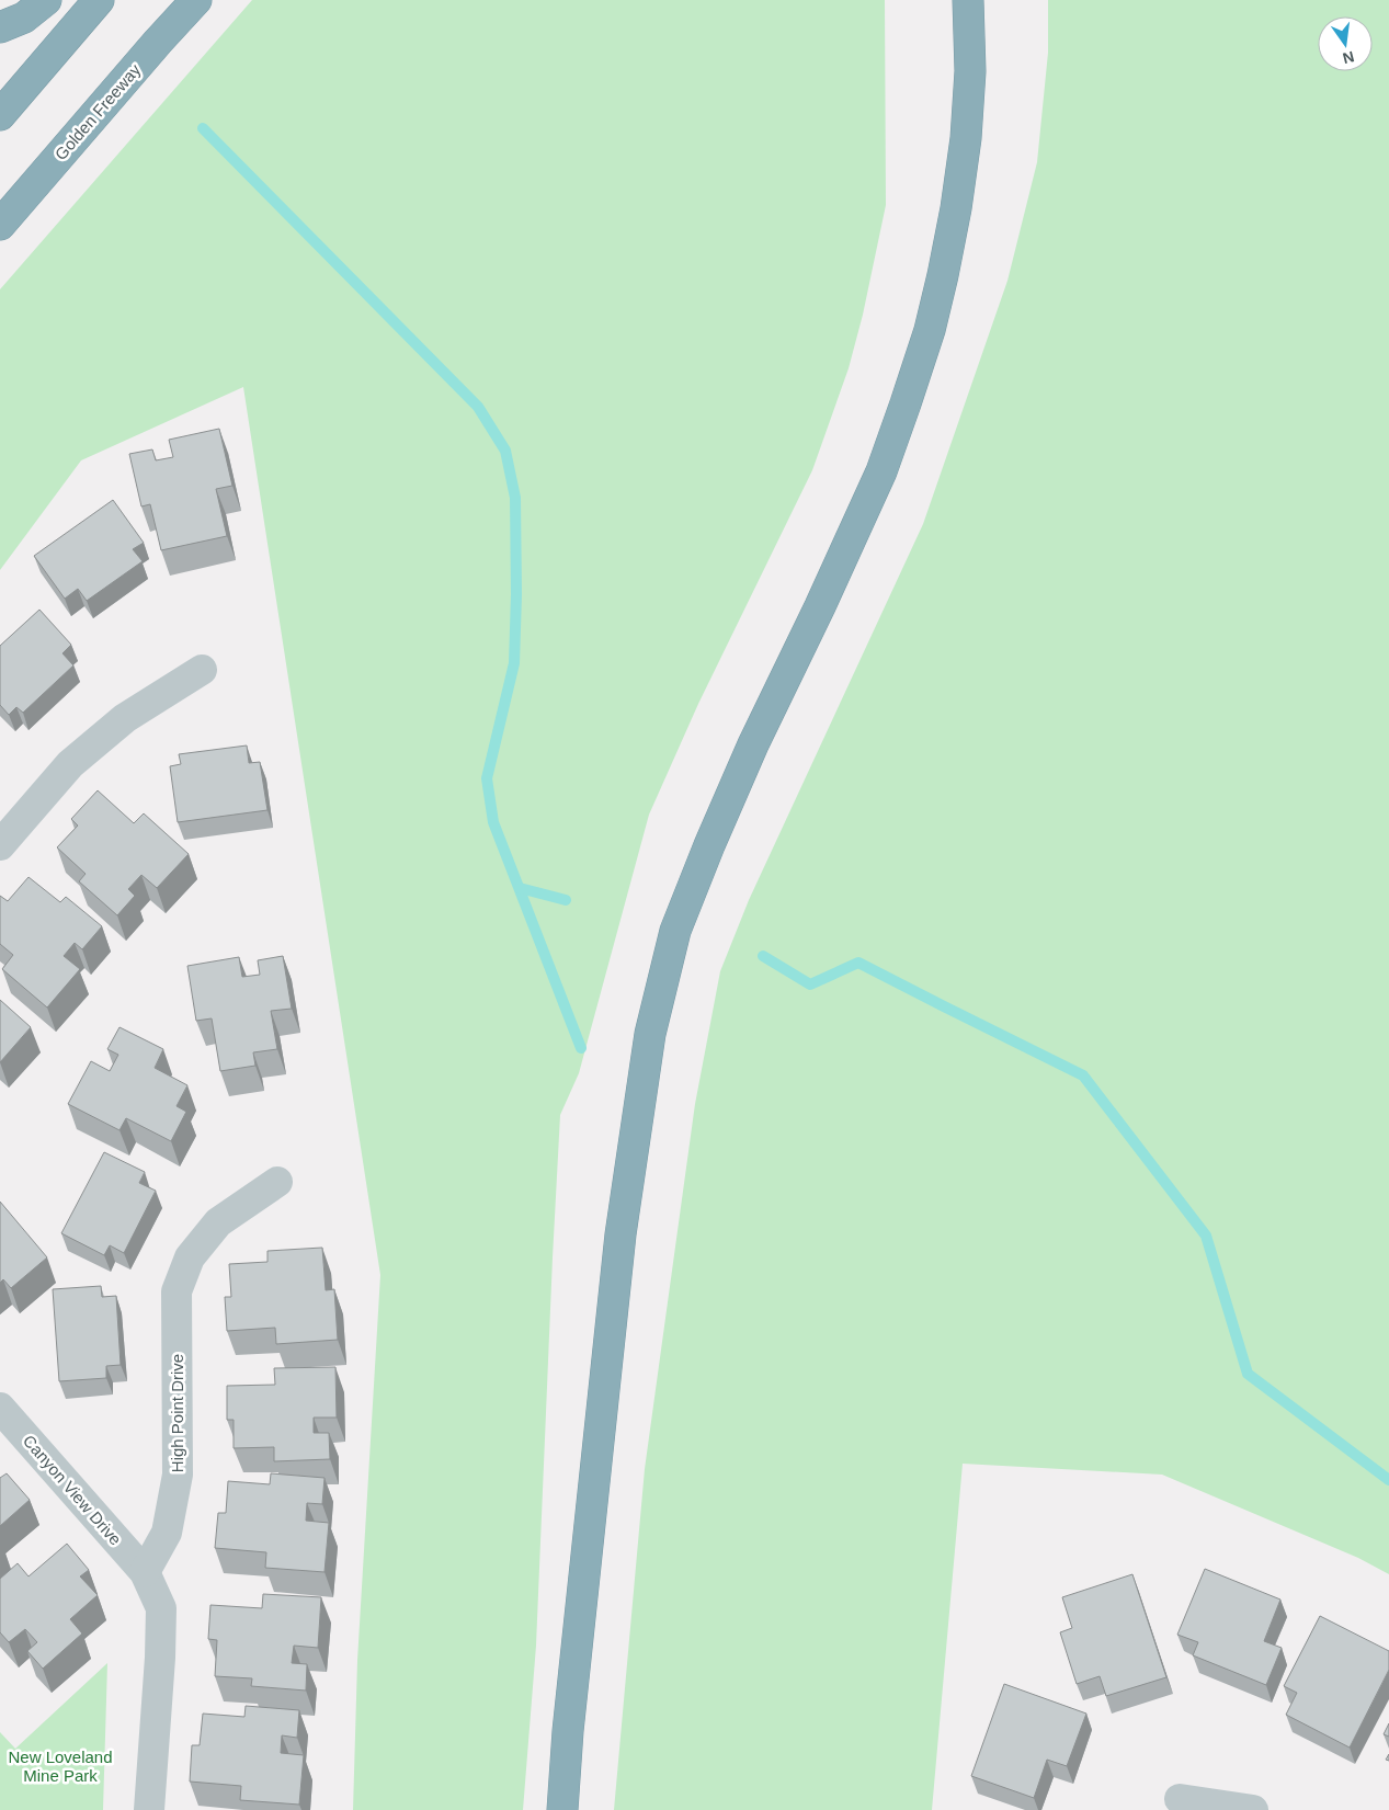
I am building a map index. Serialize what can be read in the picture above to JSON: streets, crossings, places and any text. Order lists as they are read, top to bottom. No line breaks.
{"streets":{"highway":["Golden Freeway"],"street":["High Point Drive","Canyon View Drive"]},"crossings":[["High Point Drive","Canyon View Drive"]],"parks":["New Loveland Mine Park"],"north":"bottom"}
